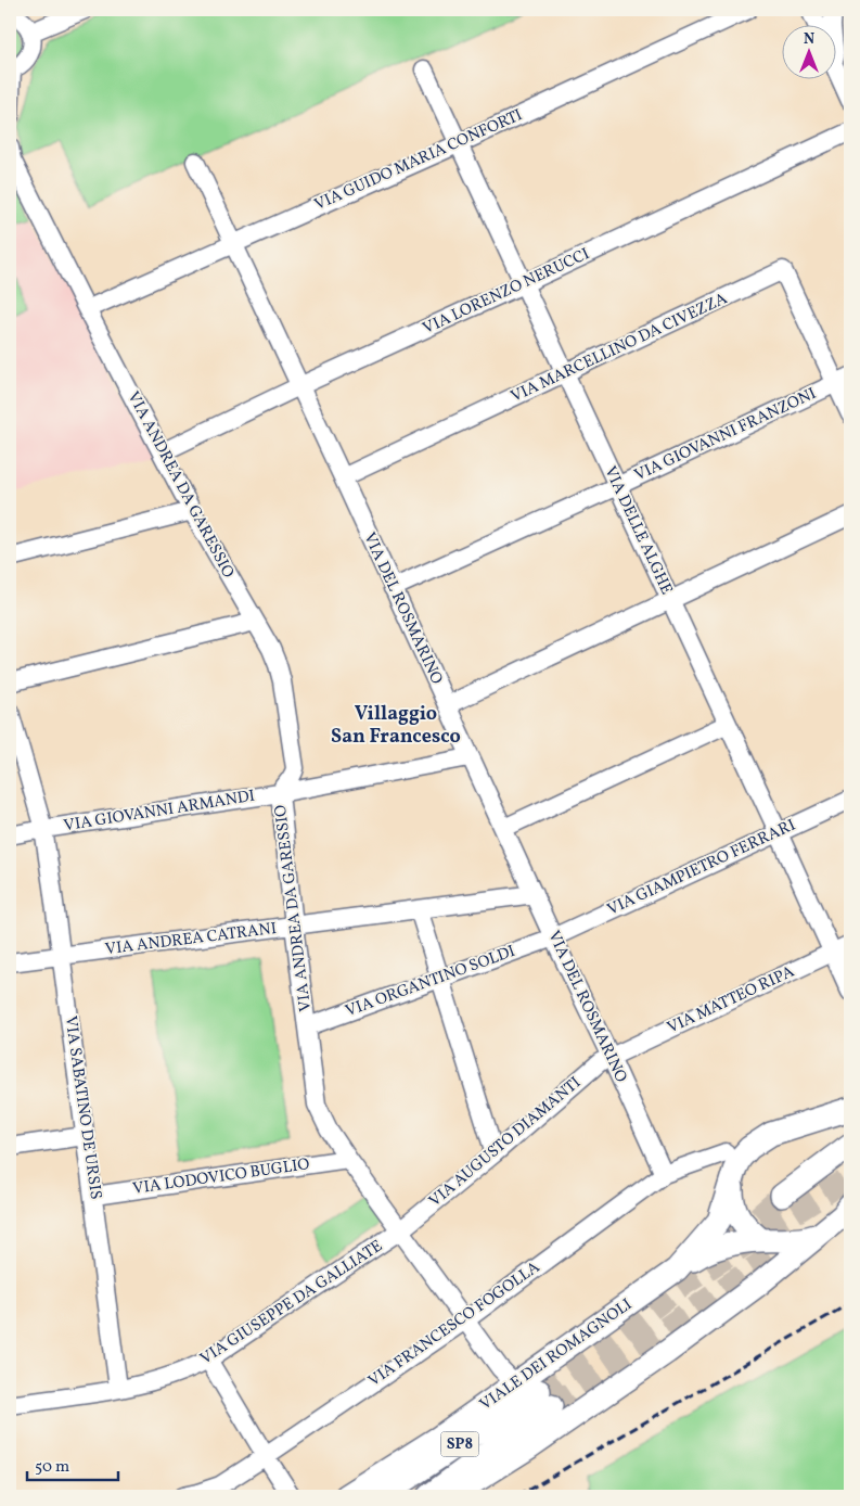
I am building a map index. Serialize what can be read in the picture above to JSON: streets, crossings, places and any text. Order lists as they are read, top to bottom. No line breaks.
{"streets":{"main road":["VIALE DEI ROMAGNOLI","SP8"],"street":["VIA GUIDO MARIA CONFORTI","VIA LORENZO NERUCCI","VIA MARCELLINO DA CIVEZZA","VIA GIOVANNI FRANZONI","VIA ANDREA DA GARESSIO","VIA DELLE ALGHE","VIA DEL ROSMARINO","VIA GIOVANNI ARMANDI","VIA GIAMPIETRO FERRARI","VIA ANDREA CATRANI","VIA ORGANTINO SOLDI","VIA MATTEO RIPA","VIA SABATINO DE URSIS","VIA AUGUSTO DIAMANTI","VIA LODOVICO BUGLIO","VIA GIUSEPPE DA GALLIATE","VIA FRANCESCO FOGOLLA"]},"crossings":[["VIA GUIDO MARIA CONFORTI","VIA ANDREA DA GARESSIO"],["VIA GUIDO MARIA CONFORTI","VIA DELLE ALGHE"],["VIA GUIDO MARIA CONFORTI","VIA DEL ROSMARINO"],["VIA LORENZO NERUCCI","VIA ANDREA DA GARESSIO"],["VIA LORENZO NERUCCI","VIA DELLE ALGHE"],["VIA LORENZO NERUCCI","VIA DEL ROSMARINO"],["VIA MARCELLINO DA CIVEZZA","VIA GIOVANNI FRANZONI"],["VIA MARCELLINO DA CIVEZZA","VIA DELLE ALGHE"],["VIA MARCELLINO DA CIVEZZA","VIA DEL ROSMARINO"],["VIA GIOVANNI FRANZONI","VIA DELLE ALGHE"],["VIA GIOVANNI FRANZONI","VIA DEL ROSMARINO"],["VIA ANDREA DA GARESSIO","VIA GIOVANNI ARMANDI"],["VIA ANDREA DA GARESSIO","VIA ANDREA CATRANI"],["VIA ANDREA DA GARESSIO","VIA ORGANTINO SOLDI"],["VIA ANDREA DA GARESSIO","VIA AUGUSTO DIAMANTI"],["VIA ANDREA DA GARESSIO","VIA LODOVICO BUGLIO"],["VIA ANDREA DA GARESSIO","VIA GIUSEPPE DA GALLIATE"],["VIA ANDREA DA GARESSIO","VIA FRANCESCO FOGOLLA"],["VIA ANDREA DA GARESSIO","VIALE DEI ROMAGNOLI"],["VIA DELLE ALGHE","VIA GIAMPIETRO FERRARI"],["VIA DELLE ALGHE","VIA MATTEO RIPA"],["VIA DEL ROSMARINO","VIA GIOVANNI ARMANDI"],["VIA DEL ROSMARINO","VIA GIAMPIETRO FERRARI"],["VIA DEL ROSMARINO","VIA ANDREA CATRANI"],["VIA DEL ROSMARINO","VIA ORGANTINO SOLDI"],["VIA DEL ROSMARINO","VIA MATTEO RIPA"],["VIA DEL ROSMARINO","VIA AUGUSTO DIAMANTI"],["VIA DEL ROSMARINO","VIA FRANCESCO FOGOLLA"],["VIA GIOVANNI ARMANDI","VIA SABATINO DE URSIS"],["VIA GIAMPIETRO FERRARI","VIA ORGANTINO SOLDI"],["VIA ANDREA CATRANI","VIA SABATINO DE URSIS"],["VIA MATTEO RIPA","VIA AUGUSTO DIAMANTI"],["VIA SABATINO DE URSIS","VIA LODOVICO BUGLIO"],["VIA SABATINO DE URSIS","VIA GIUSEPPE DA GALLIATE"],["VIA AUGUSTO DIAMANTI","VIA GIUSEPPE DA GALLIATE"]],"districts":["Villaggio San Francesco"],"scale_bar":"50 m","north":"top"}
